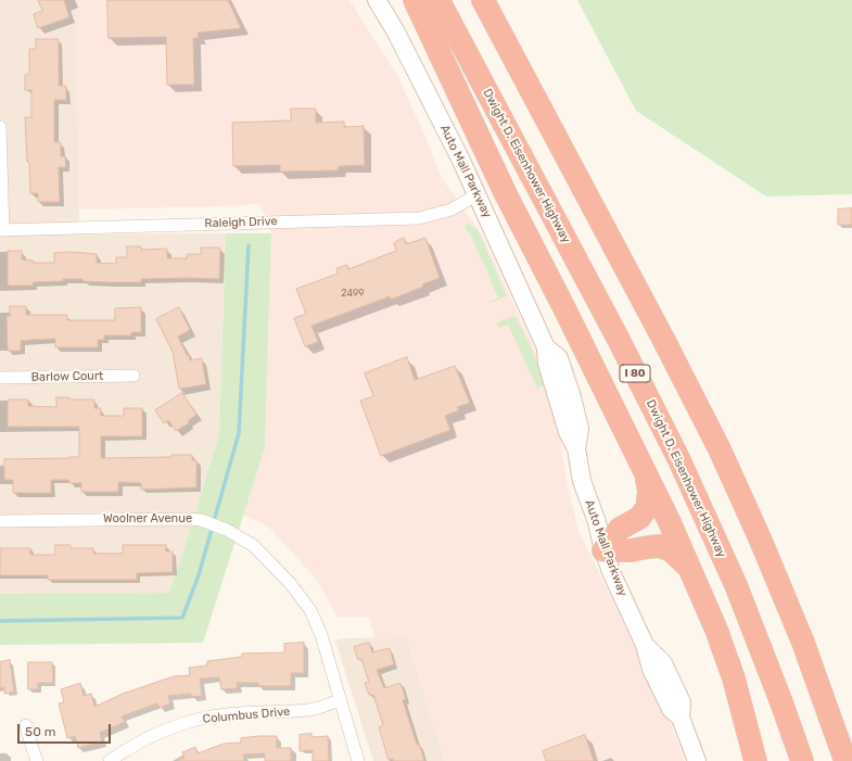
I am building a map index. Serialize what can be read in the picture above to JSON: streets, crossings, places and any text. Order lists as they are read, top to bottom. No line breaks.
{"streets":{"highway":["Dwight D. Eisenhower Highway","I 80"],"street":["Auto Mall Parkway","Raleigh Drive","Barlow Court","Woolner Avenue","Columbus Drive"]},"crossings":[["Auto Mall Parkway","Raleigh Drive"],["Woolner Avenue","Columbus Drive"]],"house_numbers":["2499"],"scale_bar":"50 m"}
